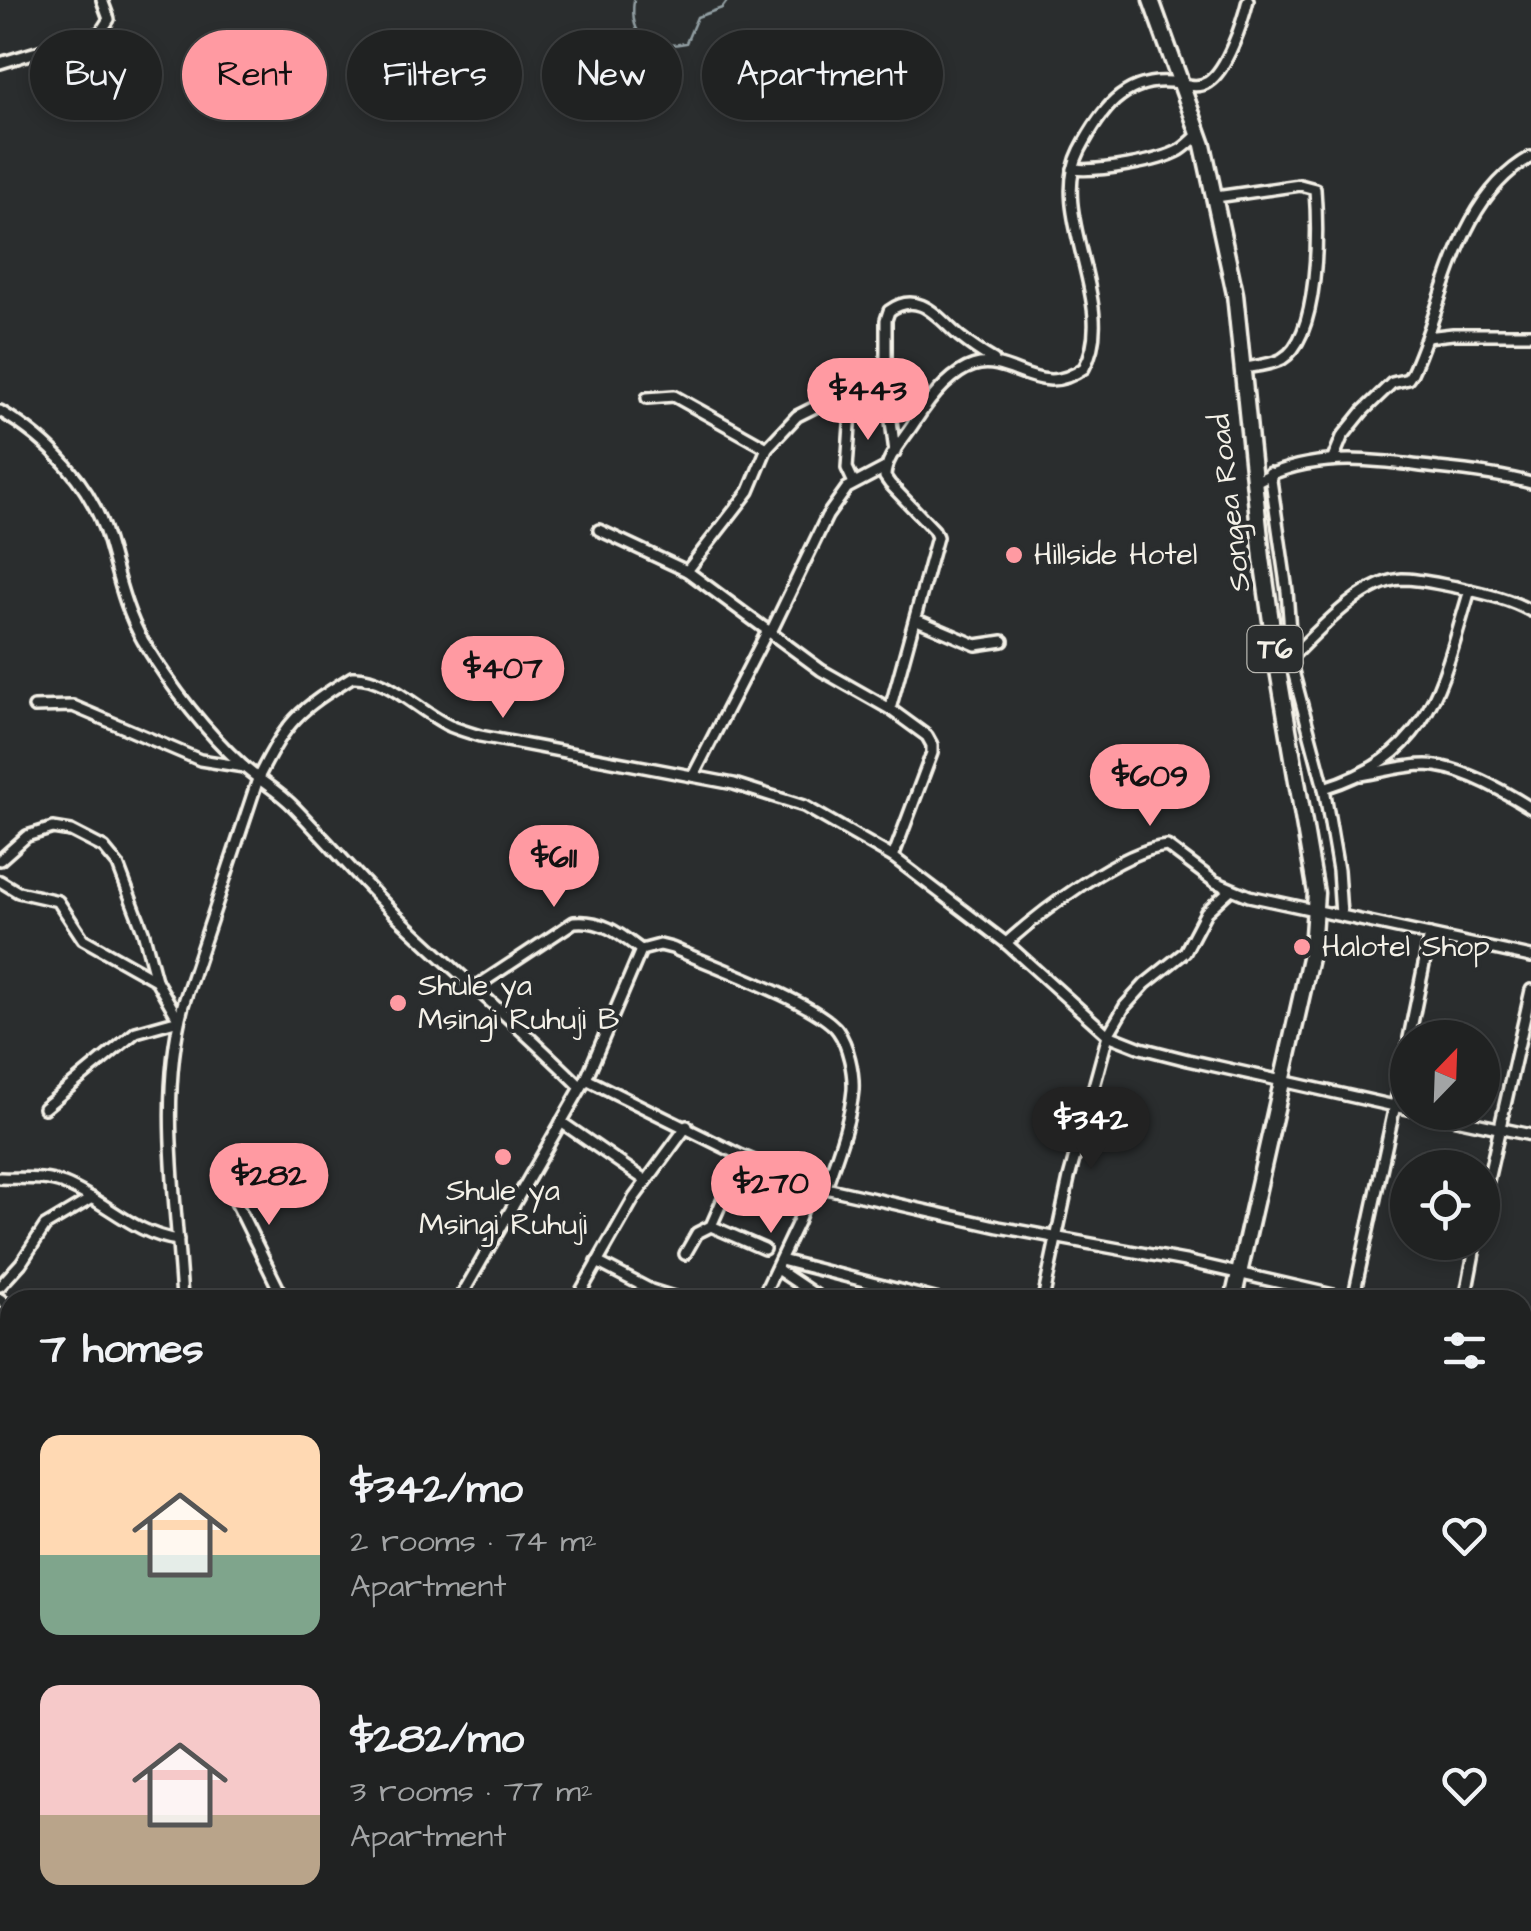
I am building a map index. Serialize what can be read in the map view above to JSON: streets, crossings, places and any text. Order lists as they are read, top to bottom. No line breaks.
{"streets":{"highway":["Songea Road","T6"]},"places":["Hillside Hotel","Halotel Shop","Shule ya Msingi Ruhuji B","Shule ya Msingi Ruhuji"],"north":"top right","page":{"chip":["Buy","Rent","Filters","New","Apartment"],"price":["$443","$407","$609","$611","$342","$282","$270"],"heading":"7 homes","list":[{"name":"$342/mo","note":"2 rooms · 74 m² · Apartment"},{"name":"$282/mo","note":"3 rooms · 77 m² · Apartment"}]}}
